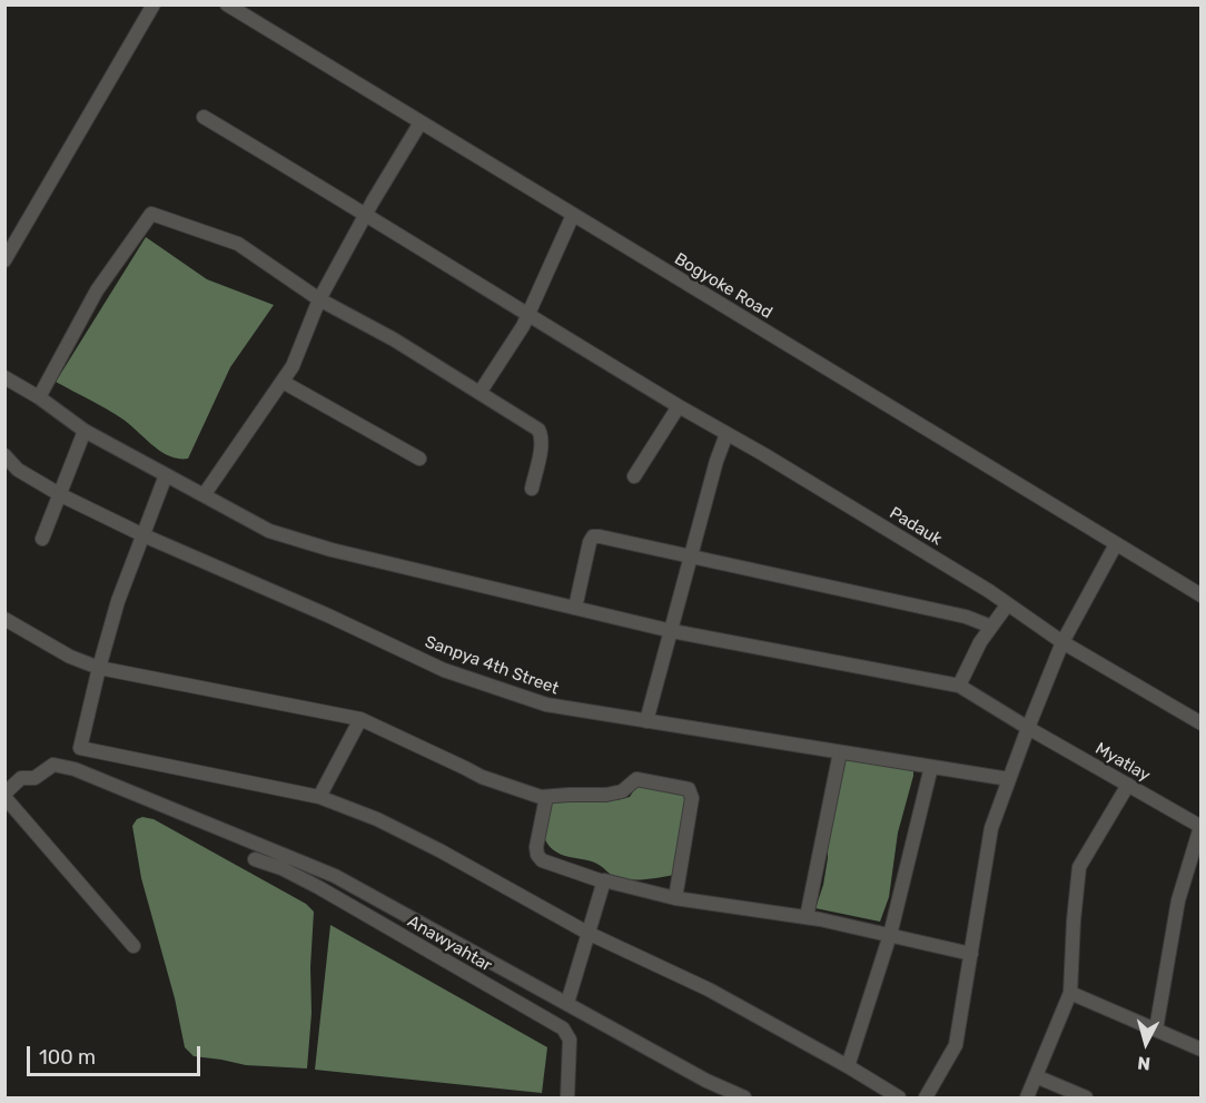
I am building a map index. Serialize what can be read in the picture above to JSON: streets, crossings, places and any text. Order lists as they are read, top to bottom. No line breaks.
{"streets":{"street":["Bogyoke Road","Padauk","Sanpya 4th Street","Myatlay","Anawyahtar"]},"scale_bar":"100 m","north":"bottom"}
